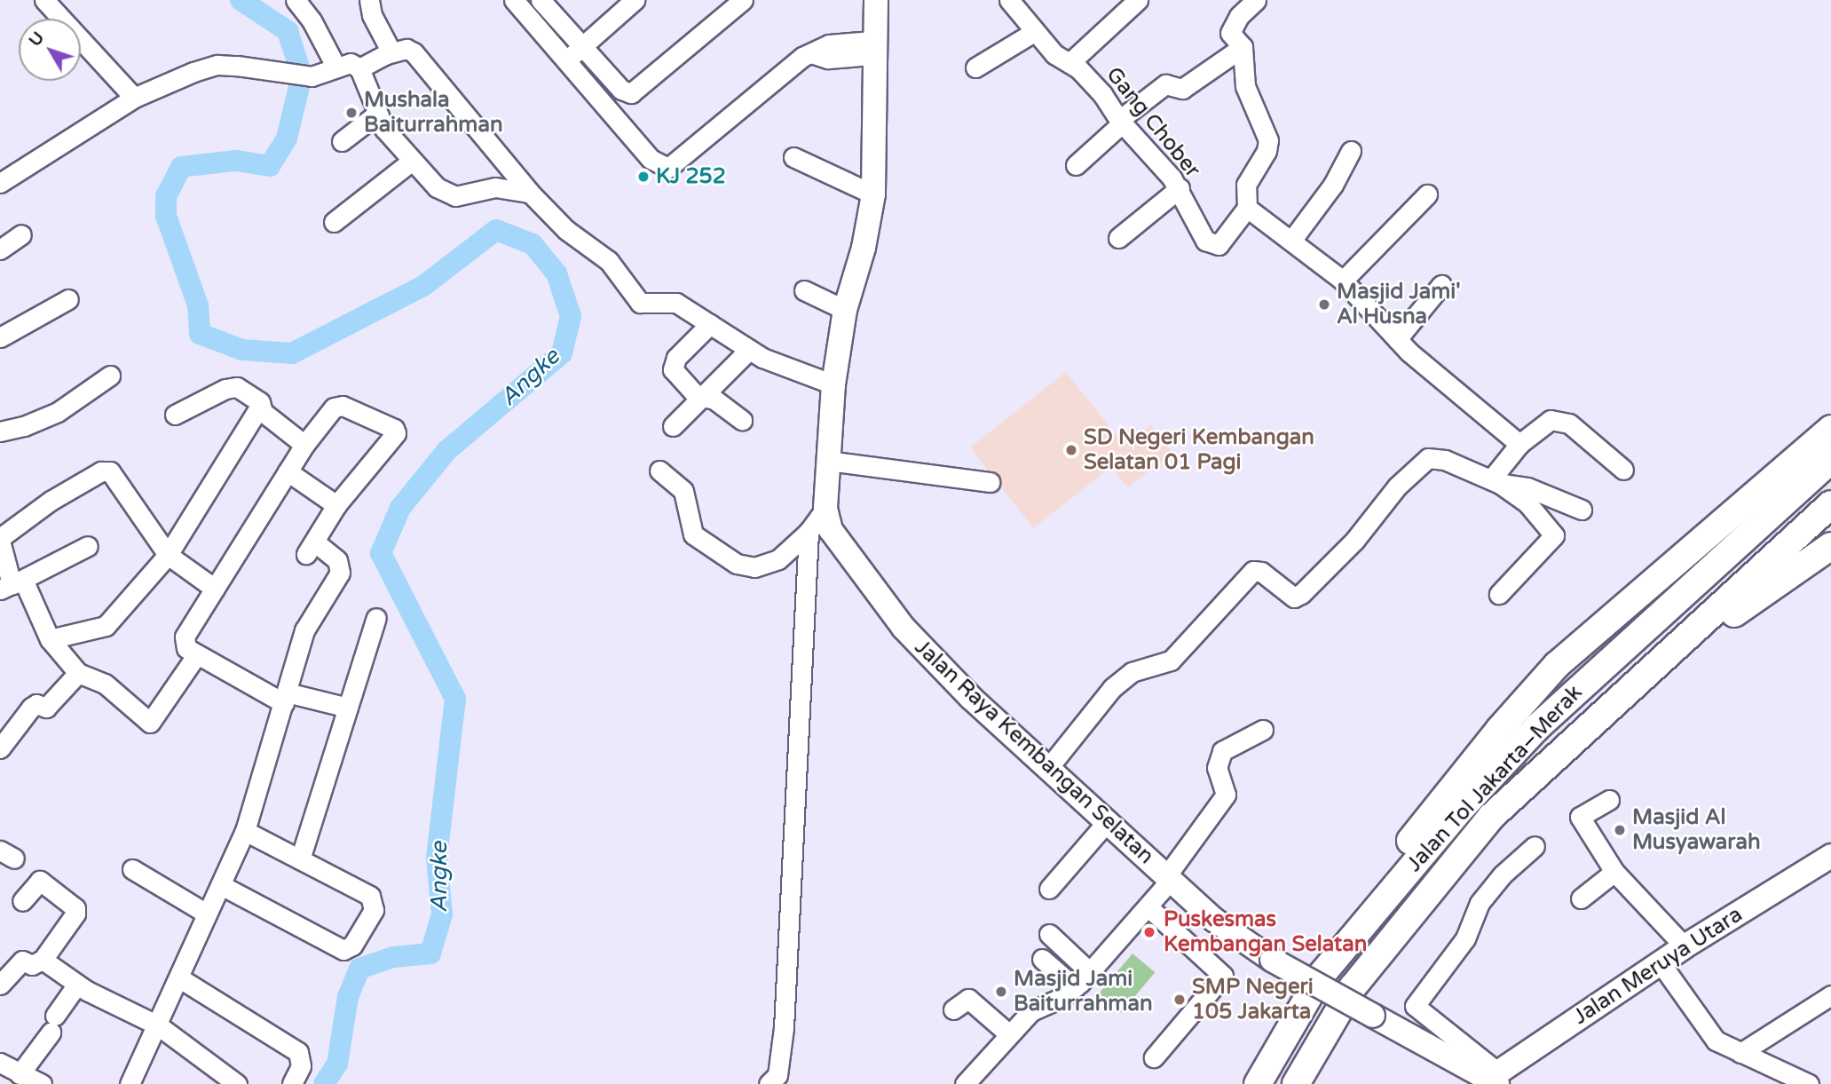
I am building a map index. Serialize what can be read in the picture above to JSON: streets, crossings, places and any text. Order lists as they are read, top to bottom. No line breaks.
{"streets":{"highway":["Jalan Tol Jakarta–Merak"],"main road":["Jalan Raya Kembangan Selatan","Jalan Meruya Utara"],"street":["Gang Chober"]},"crossings":[["Jalan Raya Kembangan Selatan","Jalan Meruya Utara"]],"water":["Angke"],"places":["Mushala Baiturrahman","KJ 252","Masjid Jami' Al Husna","SD Negeri Kembangan Selatan 01 Pagi","Masjid Al Musyawarah","Puskesmas Kembangan Selatan","Masjid Jami Baiturrahman","SMP Negeri 105 Jakarta"],"north":"top left"}
